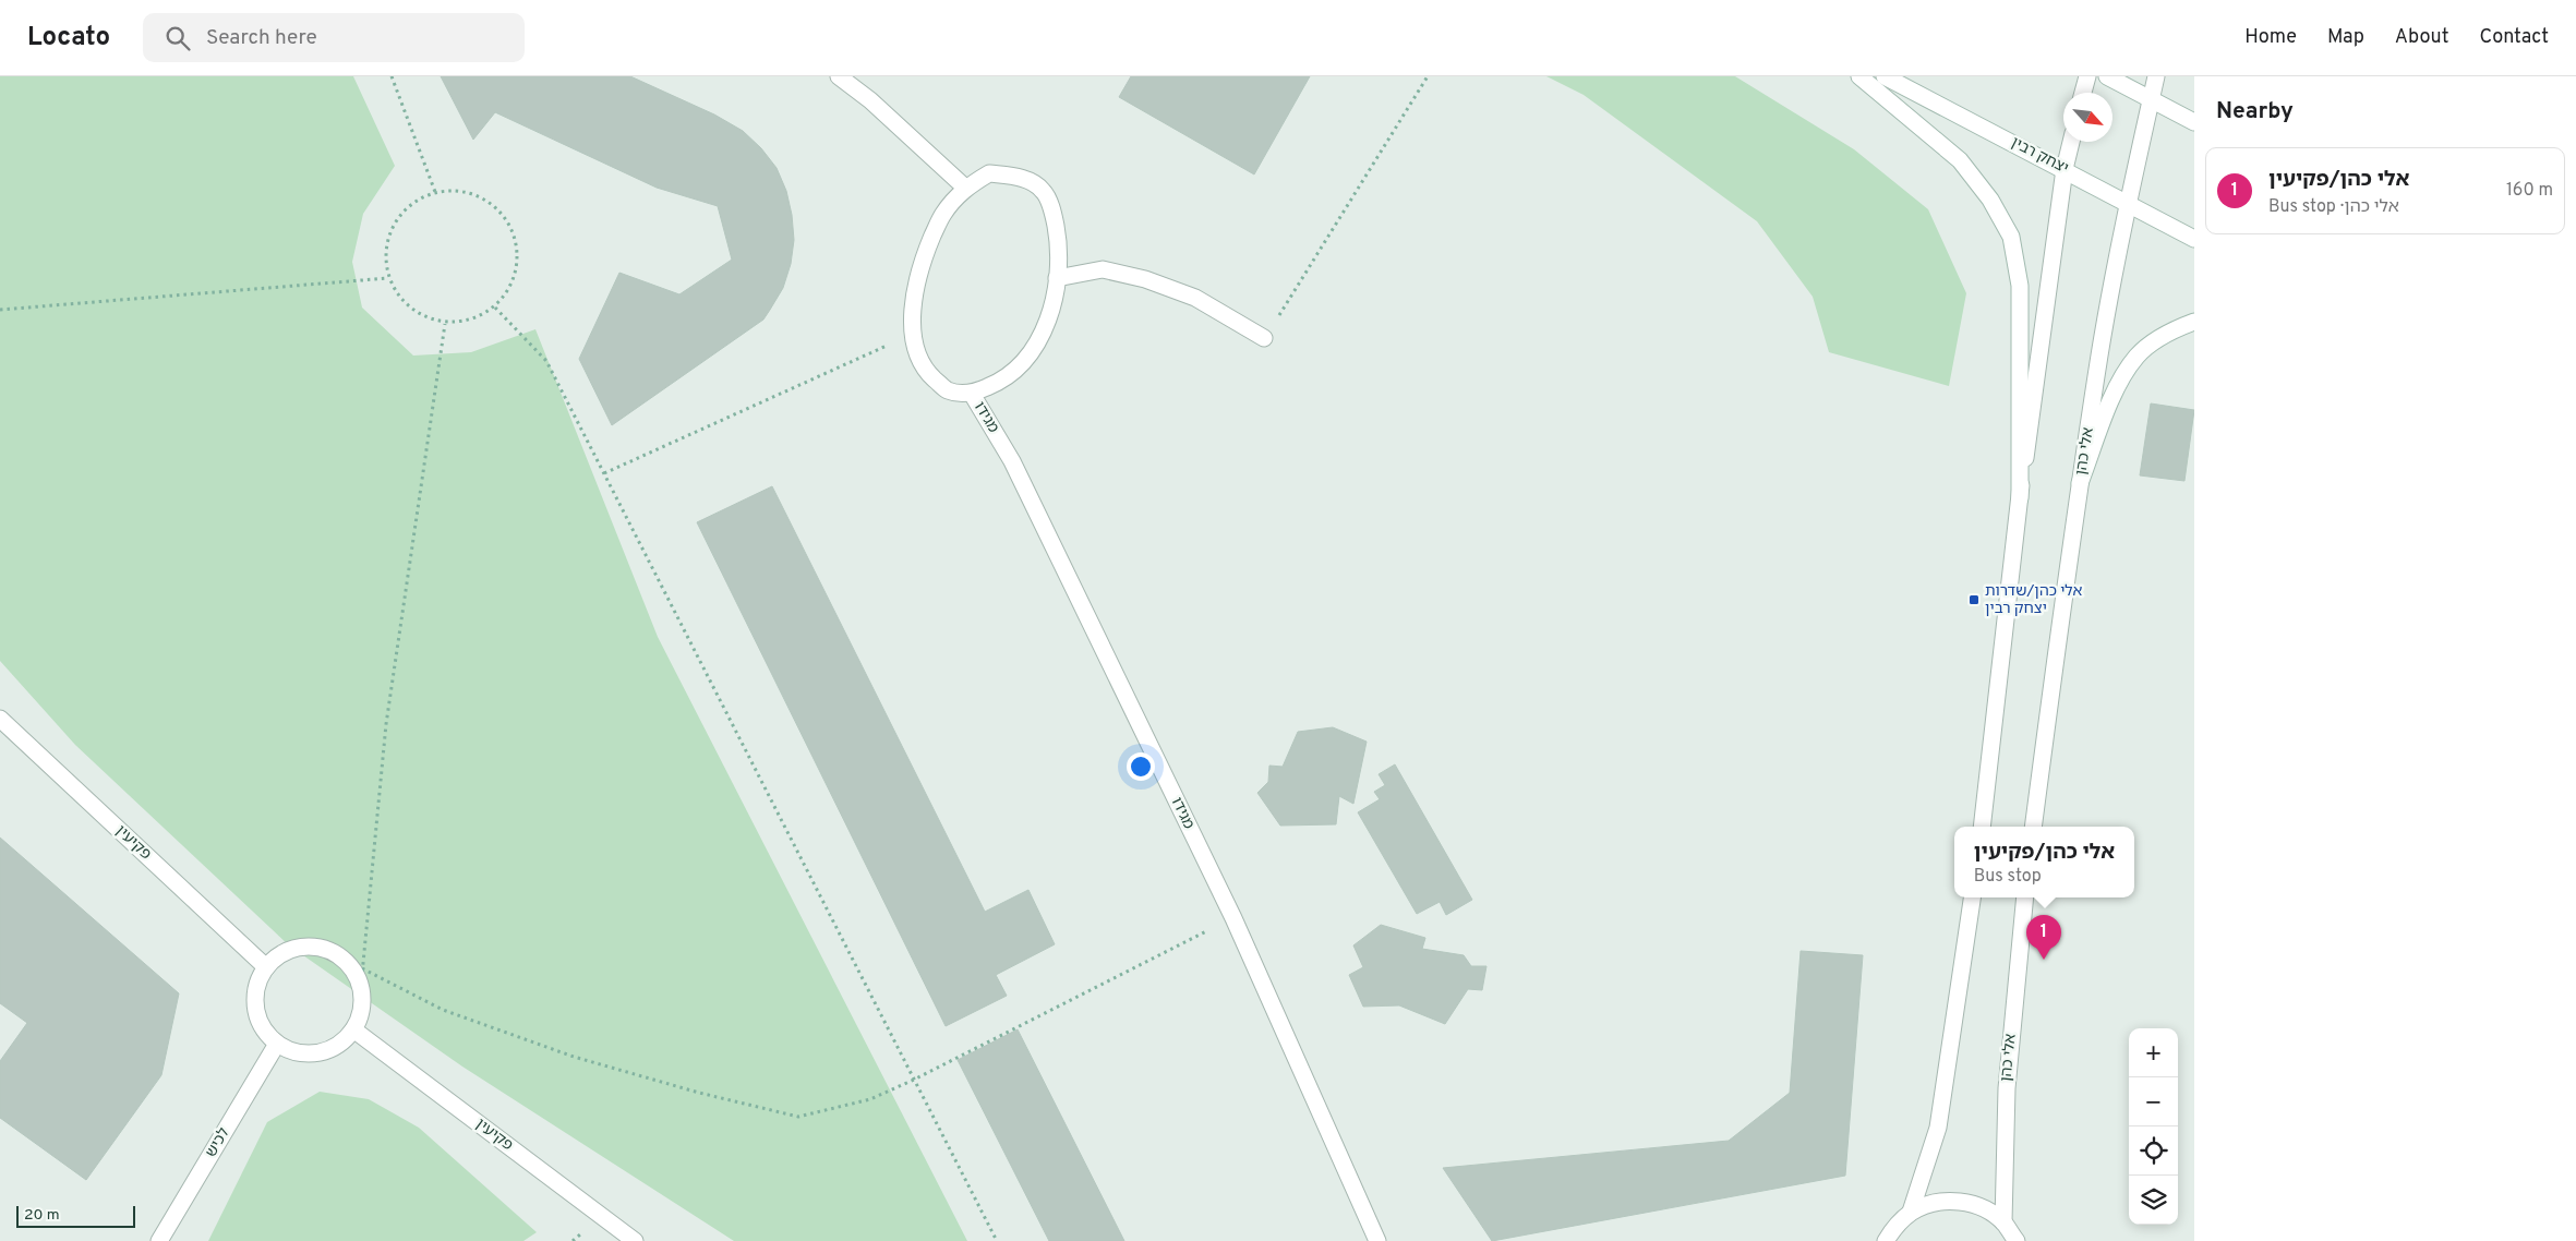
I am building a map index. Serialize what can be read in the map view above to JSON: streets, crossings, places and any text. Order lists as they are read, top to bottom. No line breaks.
{"streets":{"street":["יצחק רבין","מגידו","אלי כהן","פקיעין","לכיש"]},"crossings":[["יצחק רבין","אלי כהן"],["פקיעין","לכיש"]],"places":{"transit":["אלי כהן/שדרות יצחק רבין"]},"scale_bar":"20 m","north":"bottom right","page":{"header":"Locato","search":"Search here","nav":["Home","Map","About","Contact"],"heading":"Nearby","list":[{"mark":"1","name":"אלי כהן/פקיעין","note":"Bus stop · אלי כהן","value":"160 m"}],"popup":["אלי כהן/פקיעין","Bus stop"],"pins":"1","map_buttons":["+","−"],"scale":"20 m"}}
